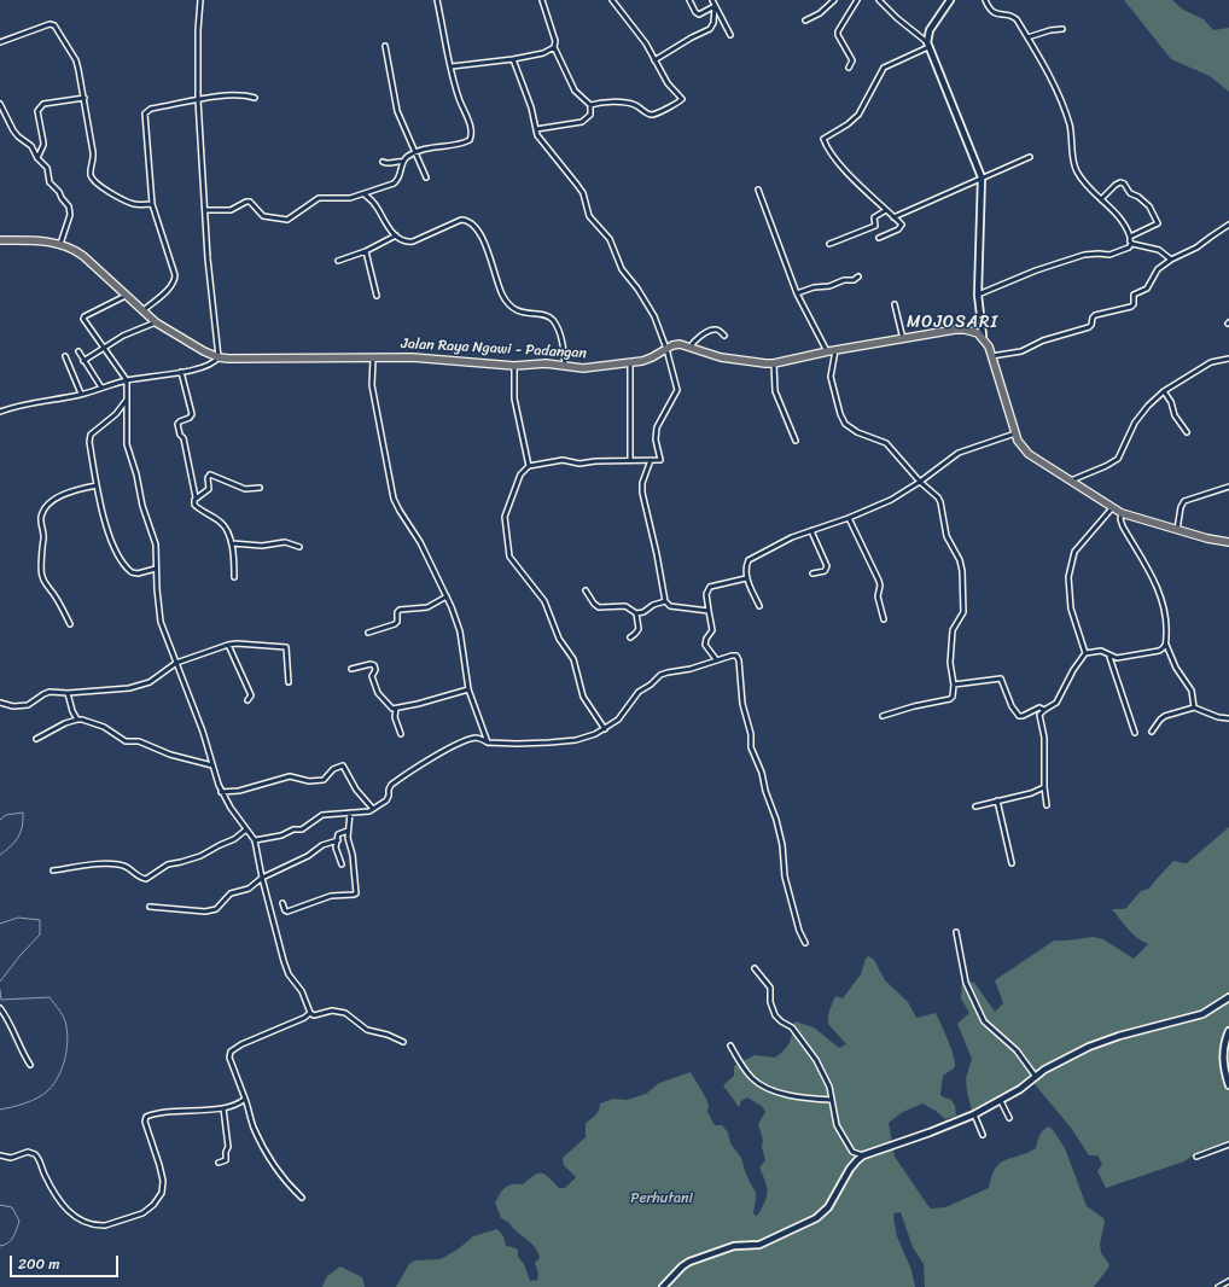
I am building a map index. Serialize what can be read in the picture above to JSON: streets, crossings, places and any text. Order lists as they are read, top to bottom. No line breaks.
{"streets":{"highway":["Jalan Raya Ngawi - Padangan"]},"districts":["MOJOSARI"],"parks":["Perhutani"],"scale_bar":"200 m"}
